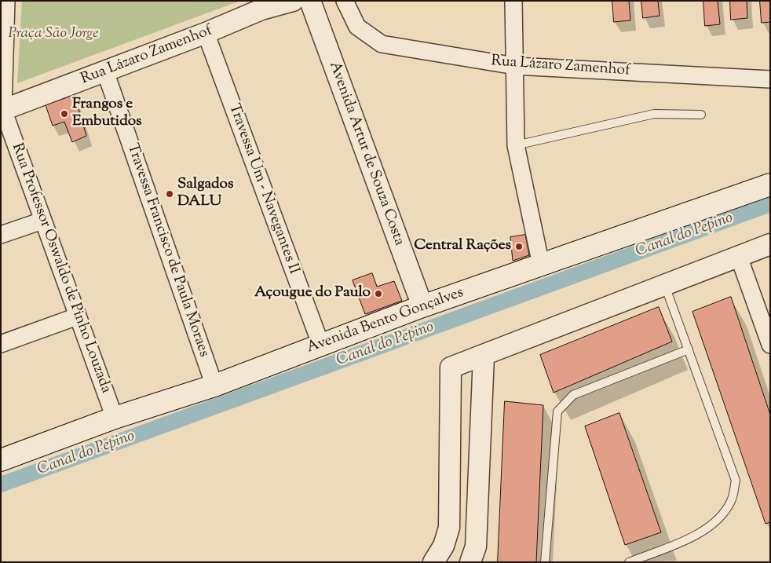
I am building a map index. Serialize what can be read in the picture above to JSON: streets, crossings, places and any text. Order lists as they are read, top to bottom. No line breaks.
{"streets":{"main road":["Avenida Bento Gonçalves"],"street":["Rua Lázaro Zamenhof","Avenida Artur de Souza Costa","Travessa Um - Navegantes II","Travessa Francisco de Paula Moraes","Rua Professor Oswaldo de Pinho Louzada"]},"crossings":[["Rua Lázaro Zamenhof","Travessa Um - Navegantes II"],["Rua Lázaro Zamenhof","Travessa Francisco de Paula Moraes"],["Rua Lázaro Zamenhof","Rua Professor Oswaldo de Pinho Louzada"],["Avenida Artur de Souza Costa","Avenida Bento Gonçalves"],["Travessa Um - Navegantes II","Avenida Bento Gonçalves"],["Travessa Francisco de Paula Moraes","Avenida Bento Gonçalves"],["Rua Professor Oswaldo de Pinho Louzada","Avenida Bento Gonçalves"]],"water":["Canal do Pepino"],"parks":["Praça São Jorge"],"places":["Frangos e Embutidos","Salgados DALU","Central Rações","Açougue do Paulo"]}
